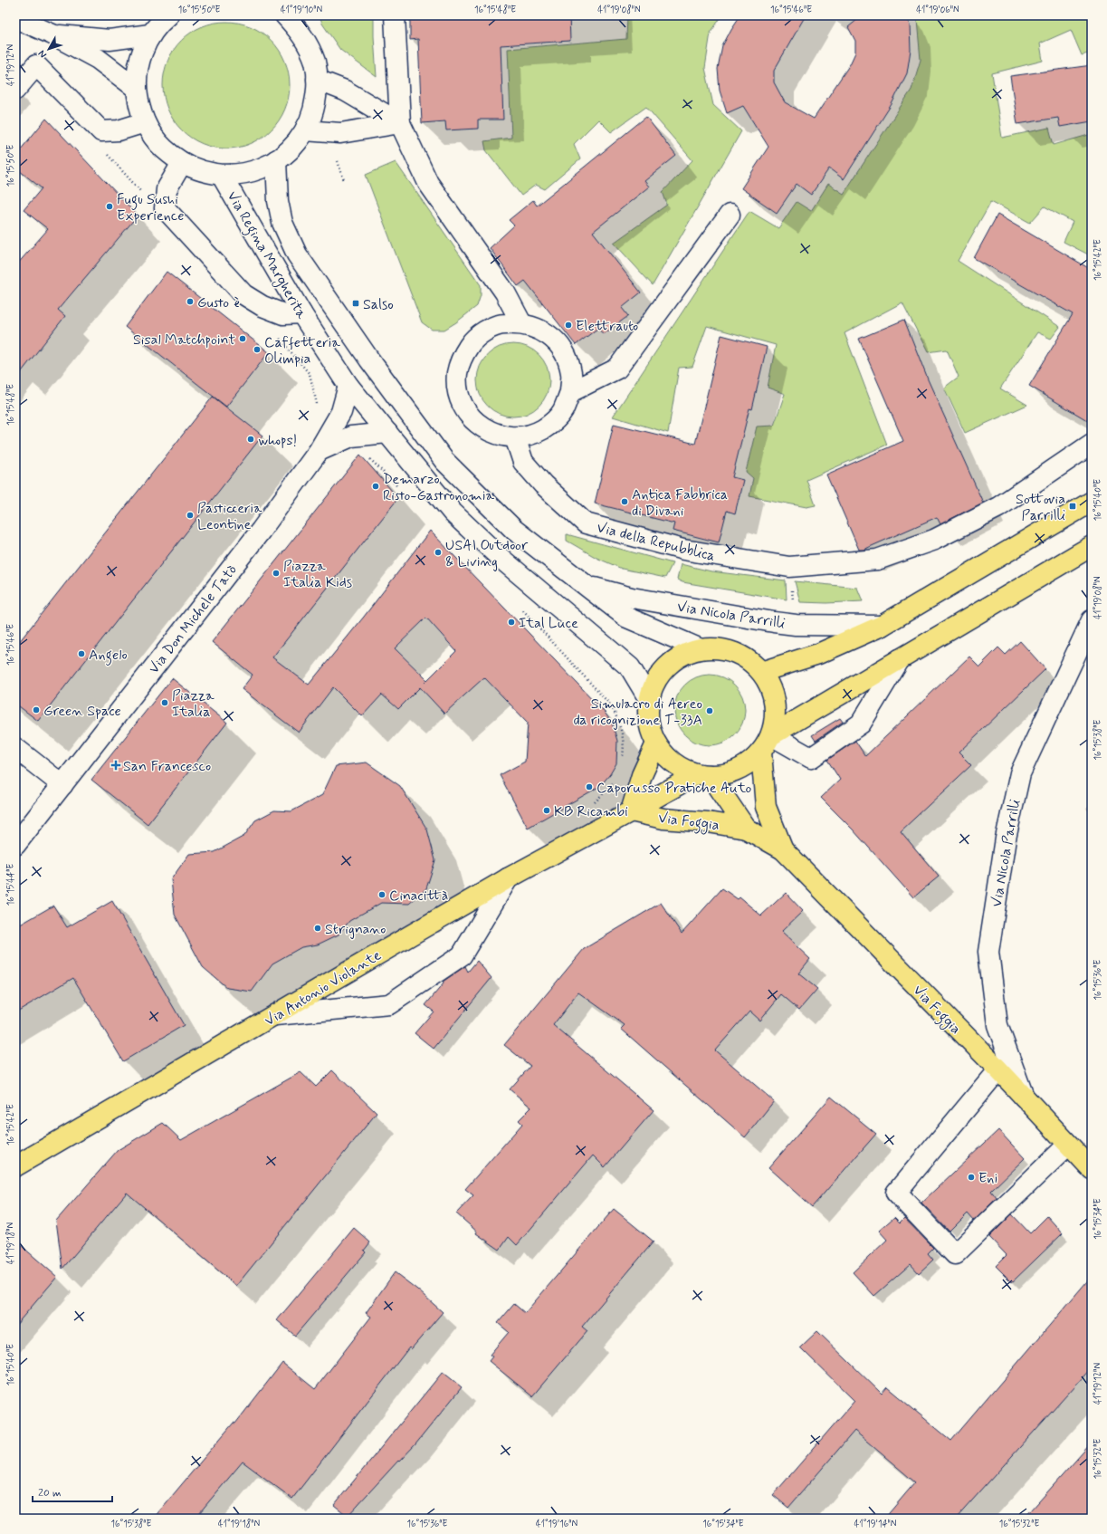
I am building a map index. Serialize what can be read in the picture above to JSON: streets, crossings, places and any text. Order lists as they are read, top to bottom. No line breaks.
{"streets":{"main road":["Via Foggia","Via Antonio Violante"],"street":["Via Regina Margherita","Via della Repubblica","Via Nicola Parrilli","Via Don Michele Tatò"]},"crossings":[["Via Regina Margherita","Via Nicola Parrilli"],["Via Regina Margherita","Via Don Michele Tatò"],["Via Regina Margherita","Via Foggia"],["Via Regina Margherita","Via Antonio Violante"],["Via Nicola Parrilli","Via Foggia"],["Via Foggia","Via Antonio Violante"]],"places":{"other":["Fugu Sushi Experience","Gusto è","Elettrauto","Sisal Matchpoint","Caffetteria Olimpia","whops!","Demarzo Risto-Gastronomia","Antica Fabbrica di Divani","Pasticceria Leontine","USAI Outdoor & Living","Piazza Italia Kids","Ital Luce","Angelo","Piazza Italia","Green Space","Simulacro di Aereo da ricognizione T-33A","Caporusso Pratiche Auto","KB Ricambi","Cinacittà","Strignano","Eni"],"transit":["Salso","Sottovia Parrilli"],"health":["San Francesco"]},"scale_bar":"20 m","north":"bottom left","coordinates":["16°15'50\"E","41°19'10\"N","16°15'48\"E","41°19'08\"N","16°15'46\"E","41°19'06\"N","41°19'12\"N","16°15'42\"E","16°15'40\"E","16°15'38\"E","16°15'44\"E","16°15'36\"E","16°15'34\"E","41°19'18\"N","16°15'32\"E","41°19'16\"N","41°19'14\"N"]}
